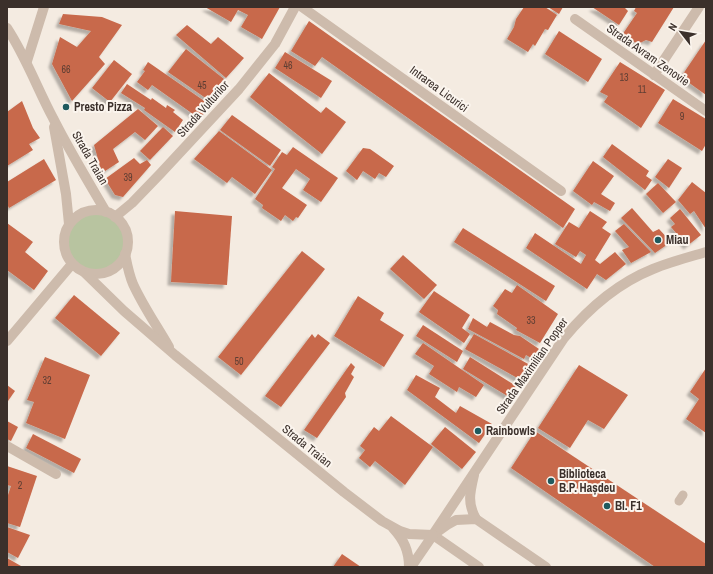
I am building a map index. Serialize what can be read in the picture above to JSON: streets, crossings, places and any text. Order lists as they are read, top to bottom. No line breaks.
{"streets":{"street":["Strada Avram Zenovie","Intrarea Licurici","Strada Vulturilor","Strada Traian","Strada Maximilian Popper"]},"crossings":[["Strada Vulturilor","Strada Traian"],["Strada Traian","Strada Maximilian Popper"]],"places":["Presto Pizza","Miau","Rainbowls","Biblioteca B.P. Hașdeu","Bl. F1"],"house_numbers":["46","66","13","45","11","9","39","33","50","32","2"],"north":"top left"}
